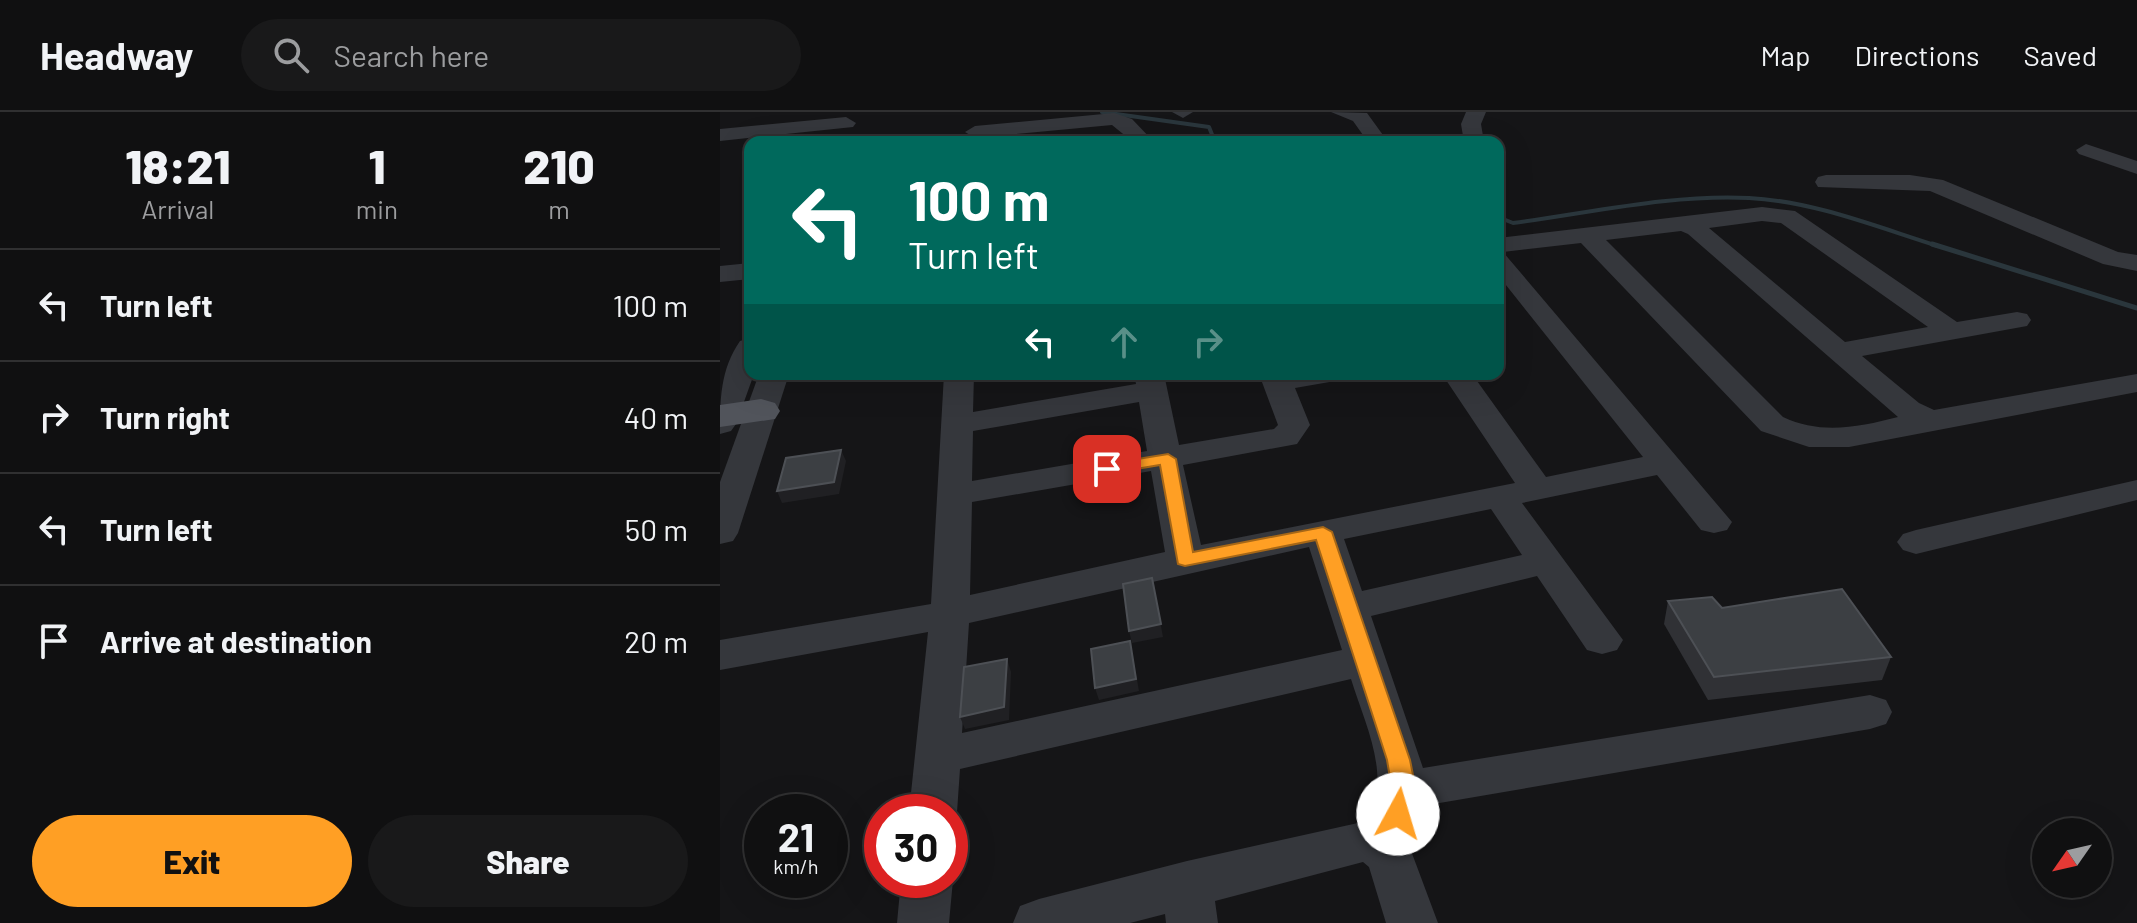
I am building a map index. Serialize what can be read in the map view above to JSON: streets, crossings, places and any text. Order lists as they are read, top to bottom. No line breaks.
{"north":"bottom left","page":{"header":"Headway","search":"Search here","nav":["Map","Directions","Saved"],"eta":["18:21","Arrival","1","min","210","m"],"turn":["100 m","Turn left"],"list":[{"name":"Turn left","value":"100 m"},{"name":"Turn right","value":"40 m"},{"name":"Turn left","value":"50 m"},{"name":"Arrive at destination","value":"20 m"}],"speed":"21 km/h","limit":"30","buttons":["Exit","Share"]}}
